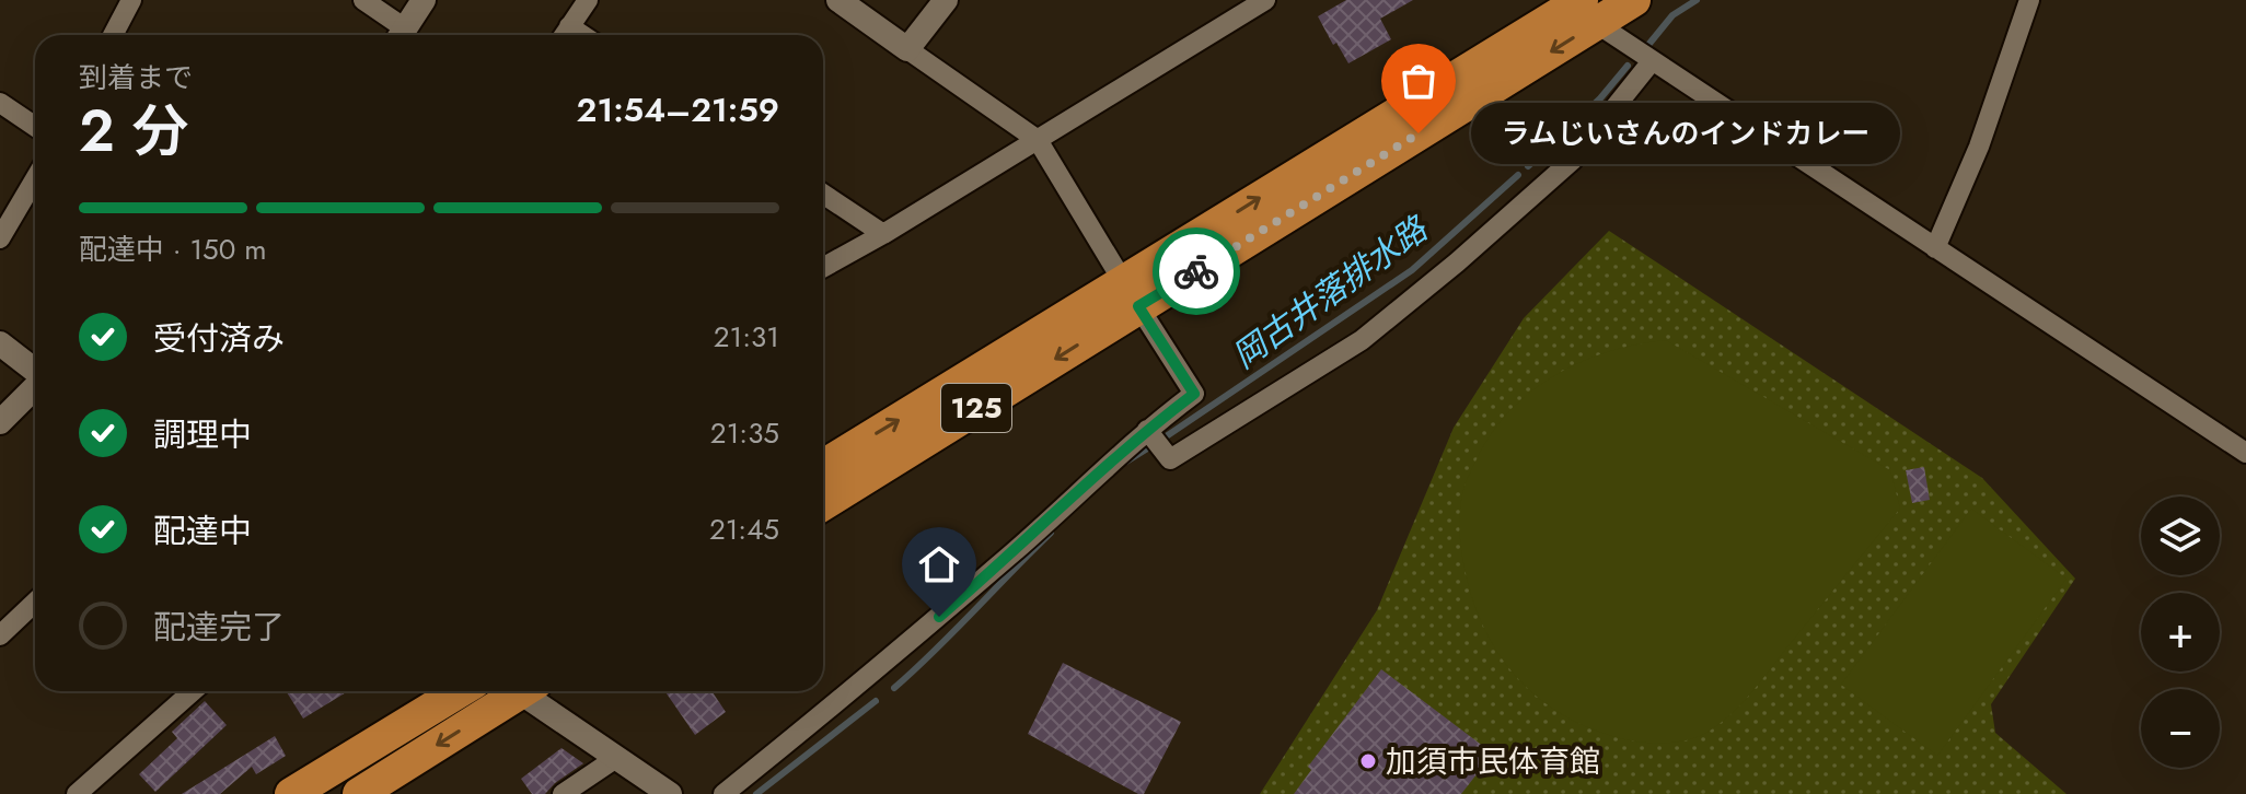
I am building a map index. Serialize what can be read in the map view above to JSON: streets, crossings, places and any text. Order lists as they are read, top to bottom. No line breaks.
{"streets":{"highway":["125"]},"water":["岡古井落排水路"],"places":["ラムじいさんのインドカレー","加須市民体育館"],"page":{"heading":["2 分","到着まで","21:54–21:59"],"bubble":"ラムじいさんのインドカレー","bar":"配達中 · 150 m","list":[["受付済み","21:31"],["調理中","21:35"],["配達中","21:45"],"配達完了"],"map_buttons":["+","−"]}}
